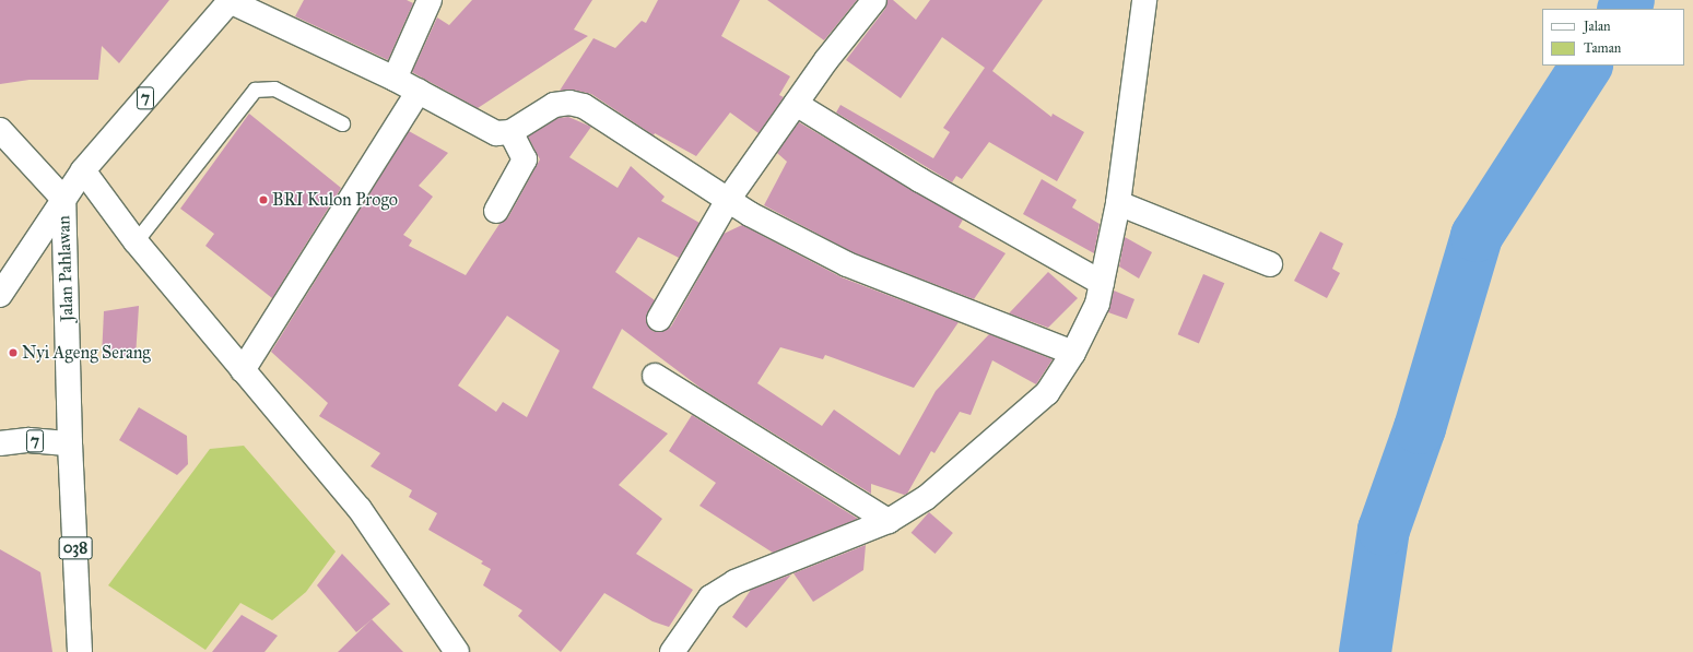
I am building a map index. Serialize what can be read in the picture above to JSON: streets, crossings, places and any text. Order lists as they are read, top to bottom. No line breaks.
{"streets":{"main road":["7","Jalan Pahlawan","038"]},"crossings":[["7","Jalan Pahlawan"]],"places":["BRI Kulon Progo","Nyi Ageng Serang"],"legend":["Jalan","Taman"]}
